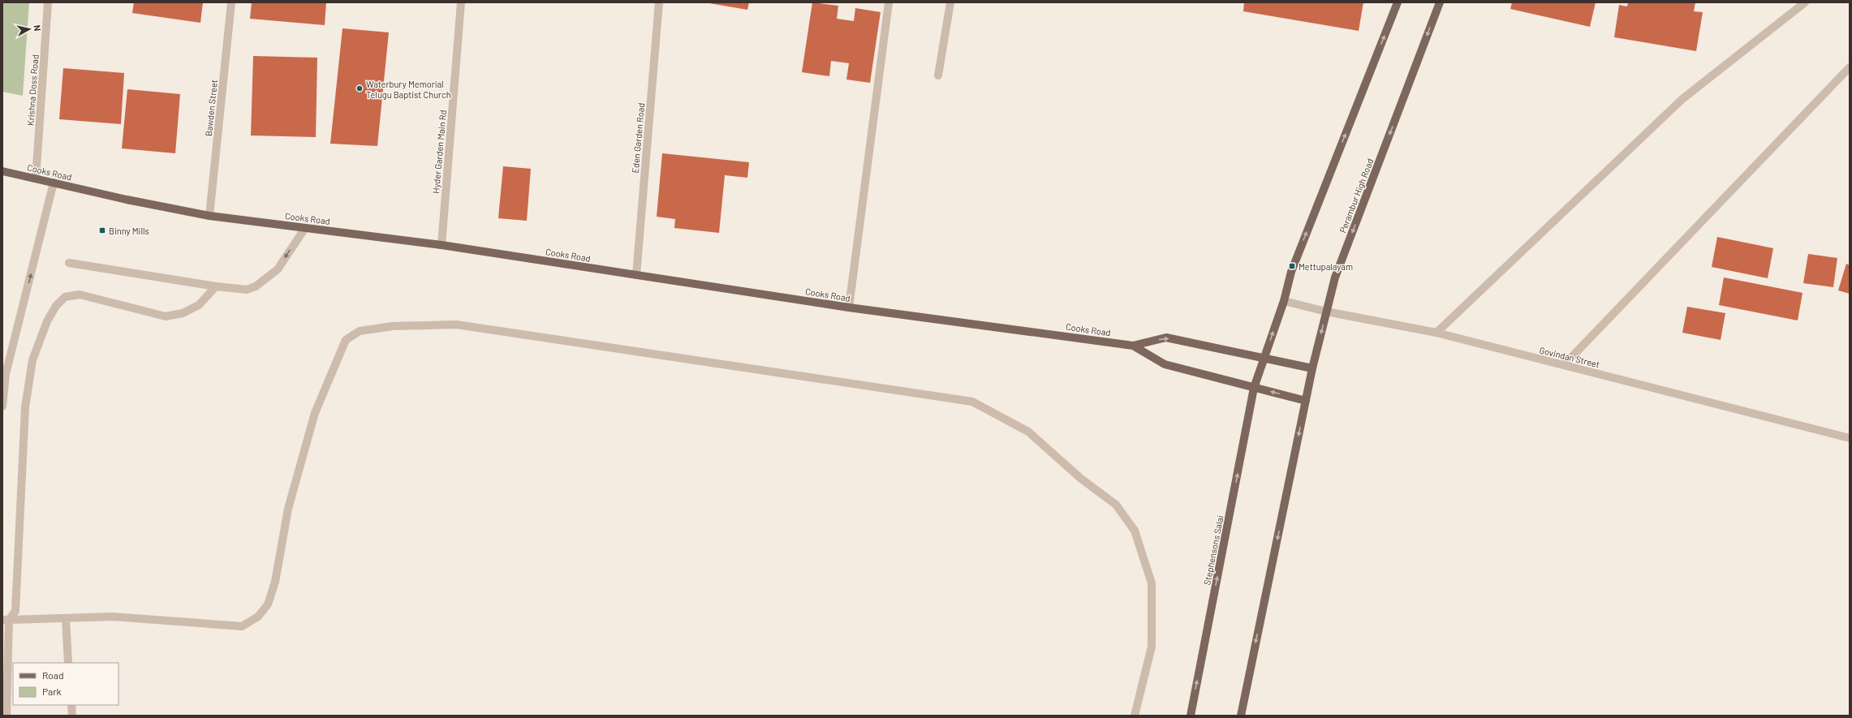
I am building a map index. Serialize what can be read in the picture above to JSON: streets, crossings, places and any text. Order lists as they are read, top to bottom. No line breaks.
{"streets":{"main road":["Cooks Road","Perambur High Road","Stephensons Salai"],"street":["Krishna Doss Road","Bawden Street","Eden Garden Road","Hyder Garden Main Rd","Govindan Street"]},"crossings":[["Krishna Doss Road","Cooks Road"],["Bawden Street","Cooks Road"],["Eden Garden Road","Cooks Road"],["Hyder Garden Main Rd","Cooks Road"],["Cooks Road","Perambur High Road"],["Cooks Road","Stephensons Salai"],["Perambur High Road","Govindan Street"]],"places":{"other":["Waterbury Memorial Telugu Baptist Church"],"transit":["Binny Mills","Mettupalayam"]},"legend":["Road","Park"],"north":"right"}
